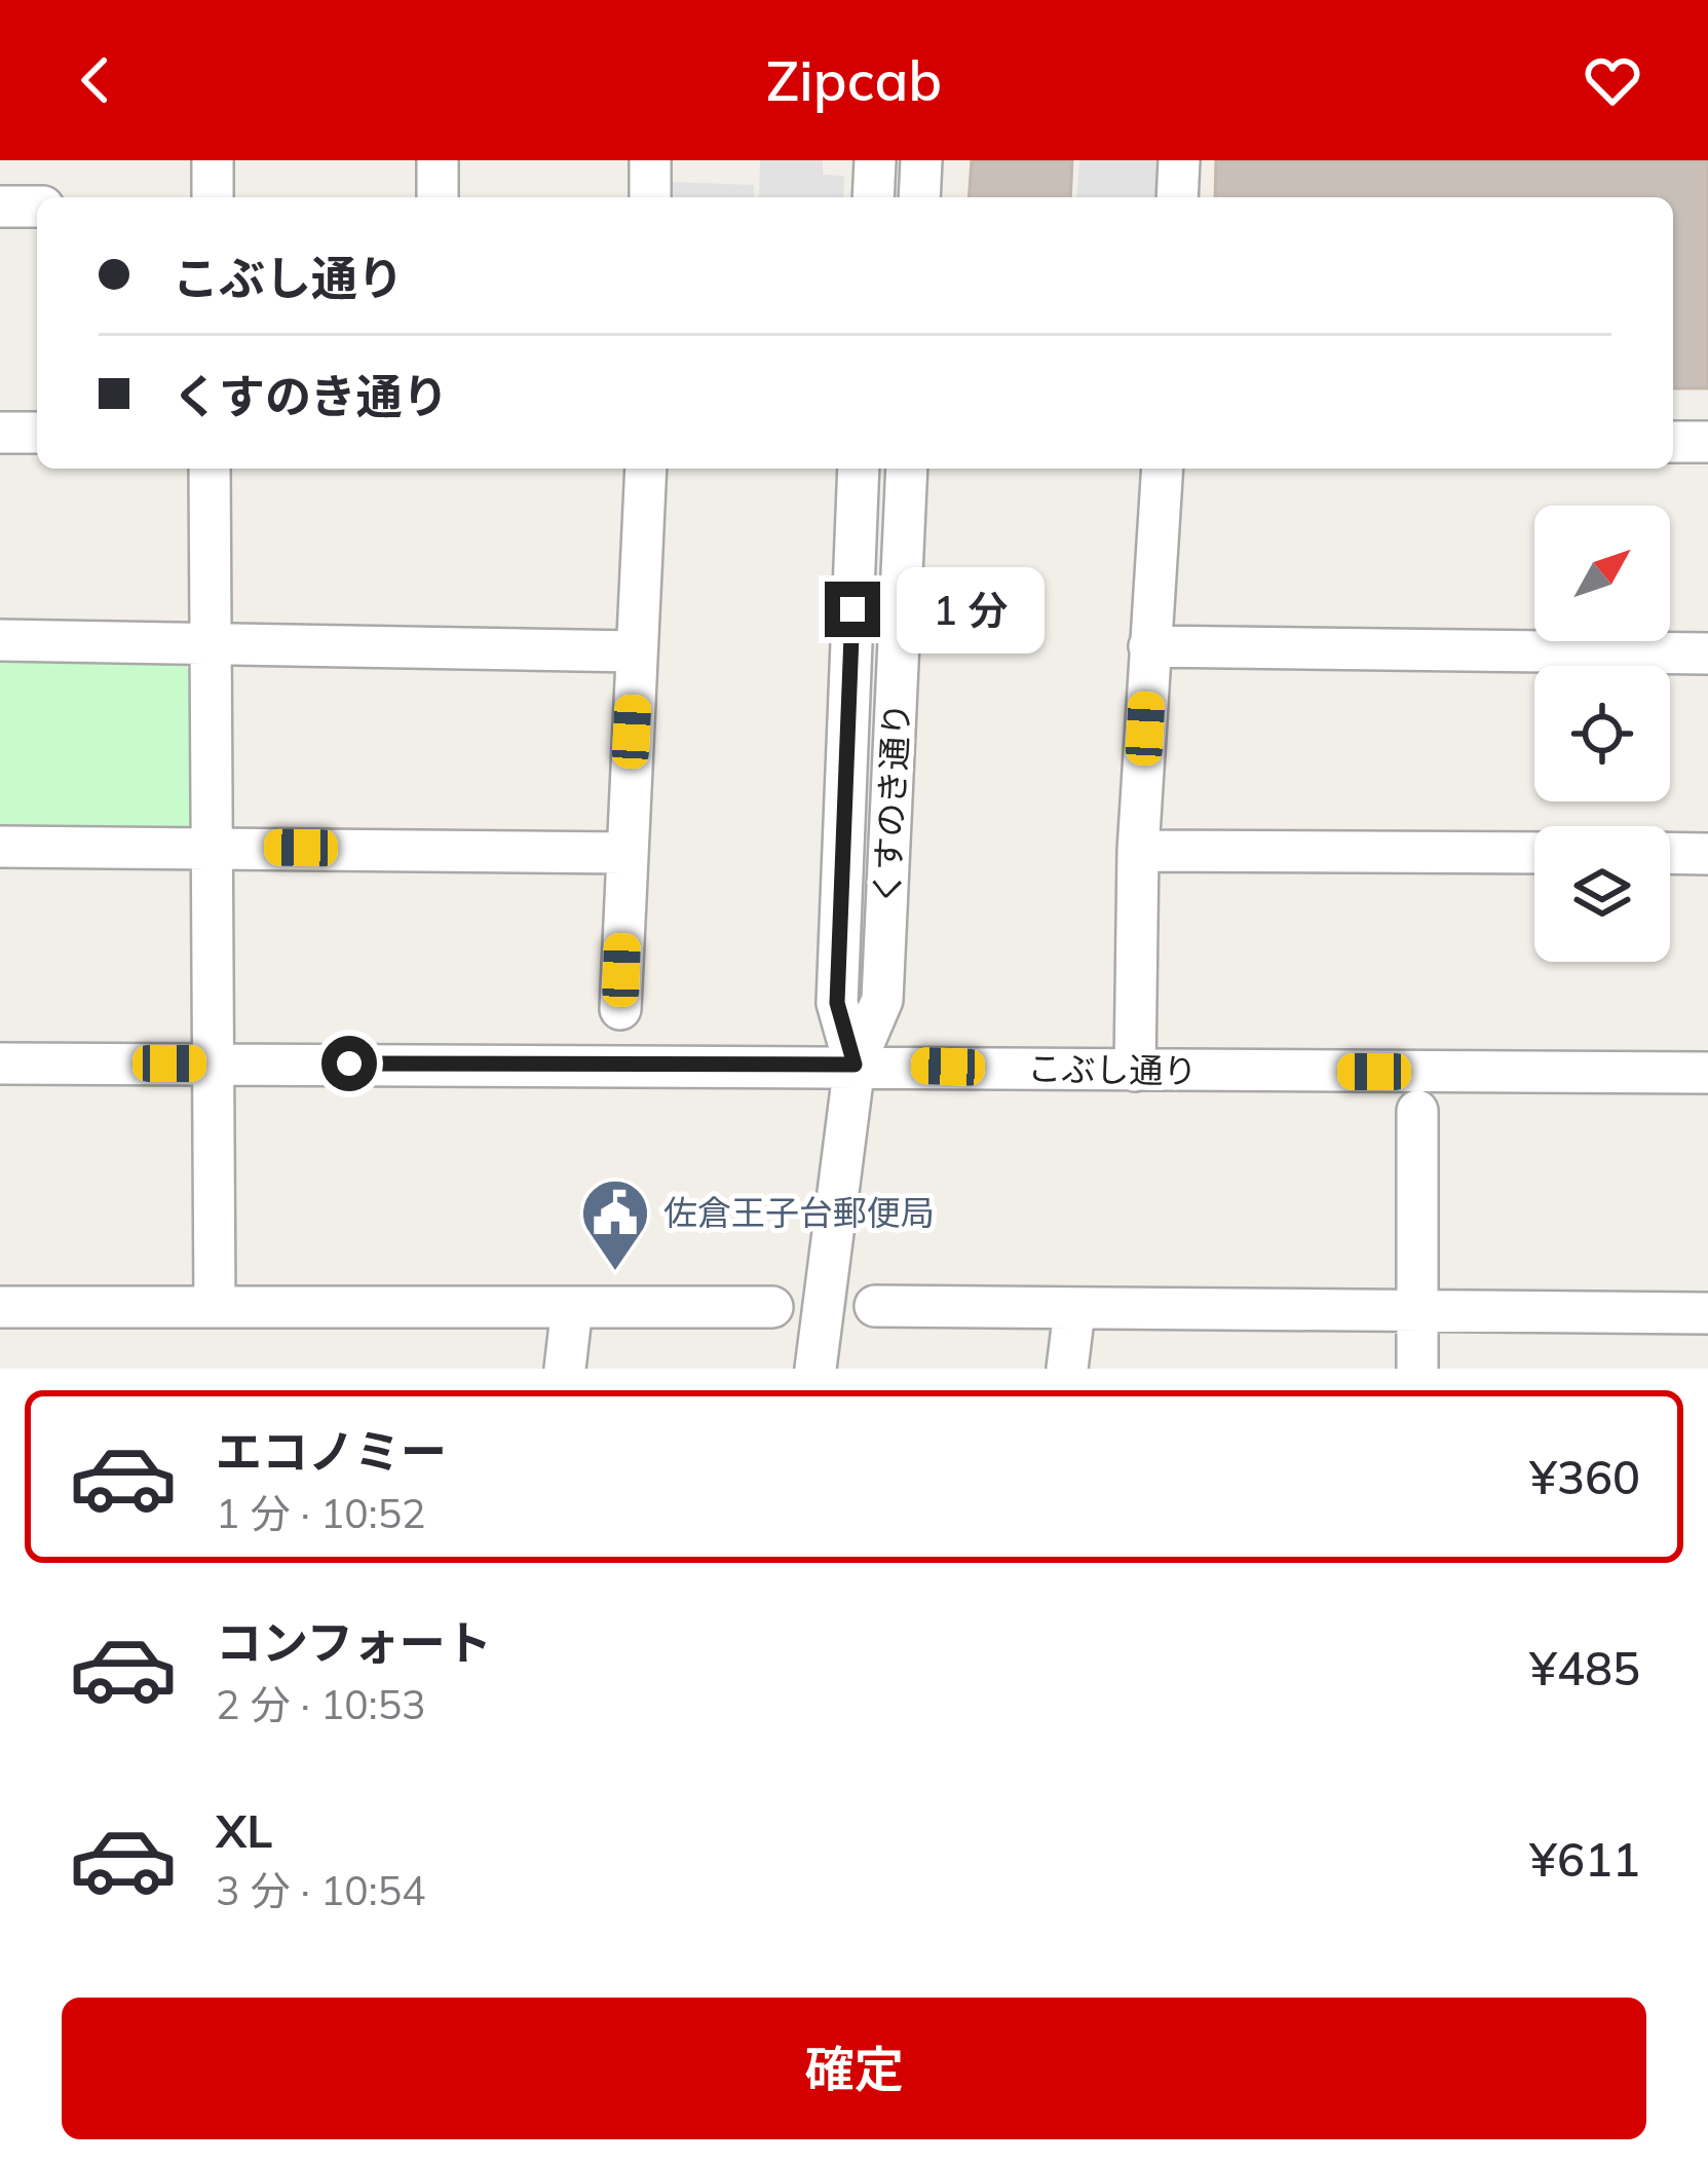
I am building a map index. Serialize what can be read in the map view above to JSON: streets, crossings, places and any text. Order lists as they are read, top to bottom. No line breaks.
{"streets":{"street":["くすのき通り","こぶし通り"]},"crossings":[["くすのき通り","こぶし通り"]],"places":{"public building":["佐倉王子台郵便局"]},"north":"top right","page":{"header":"Zipcab","banner":["こぶし通り","くすのき通り"],"bubble":"1 分","list":[{"name":"エコノミー","note":"1 分 · 10:52","value":"¥360"},{"name":"コンフォート","note":"2 分 · 10:53","value":"¥485"},{"name":"XL","note":"3 分 · 10:54","value":"¥611"}],"buttons":"確定"}}
